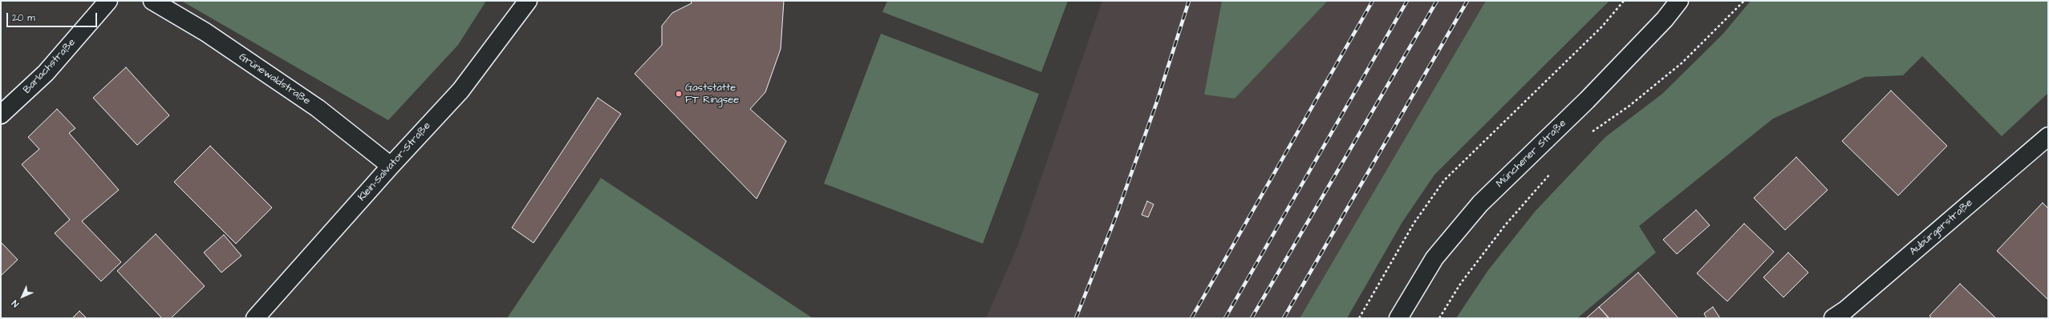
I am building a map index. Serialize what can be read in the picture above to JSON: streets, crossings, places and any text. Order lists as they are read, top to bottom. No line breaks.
{"streets":{"street":["Barlachstraße","Grünewaldstraße","Münchener Straße","Klein-Salvator-Straße","Aubürgerstraße"]},"crossings":[["Grünewaldstraße","Klein-Salvator-Straße"]],"places":["Gaststätte FT Ringsee"],"scale_bar":"20 m","north":"bottom left"}
